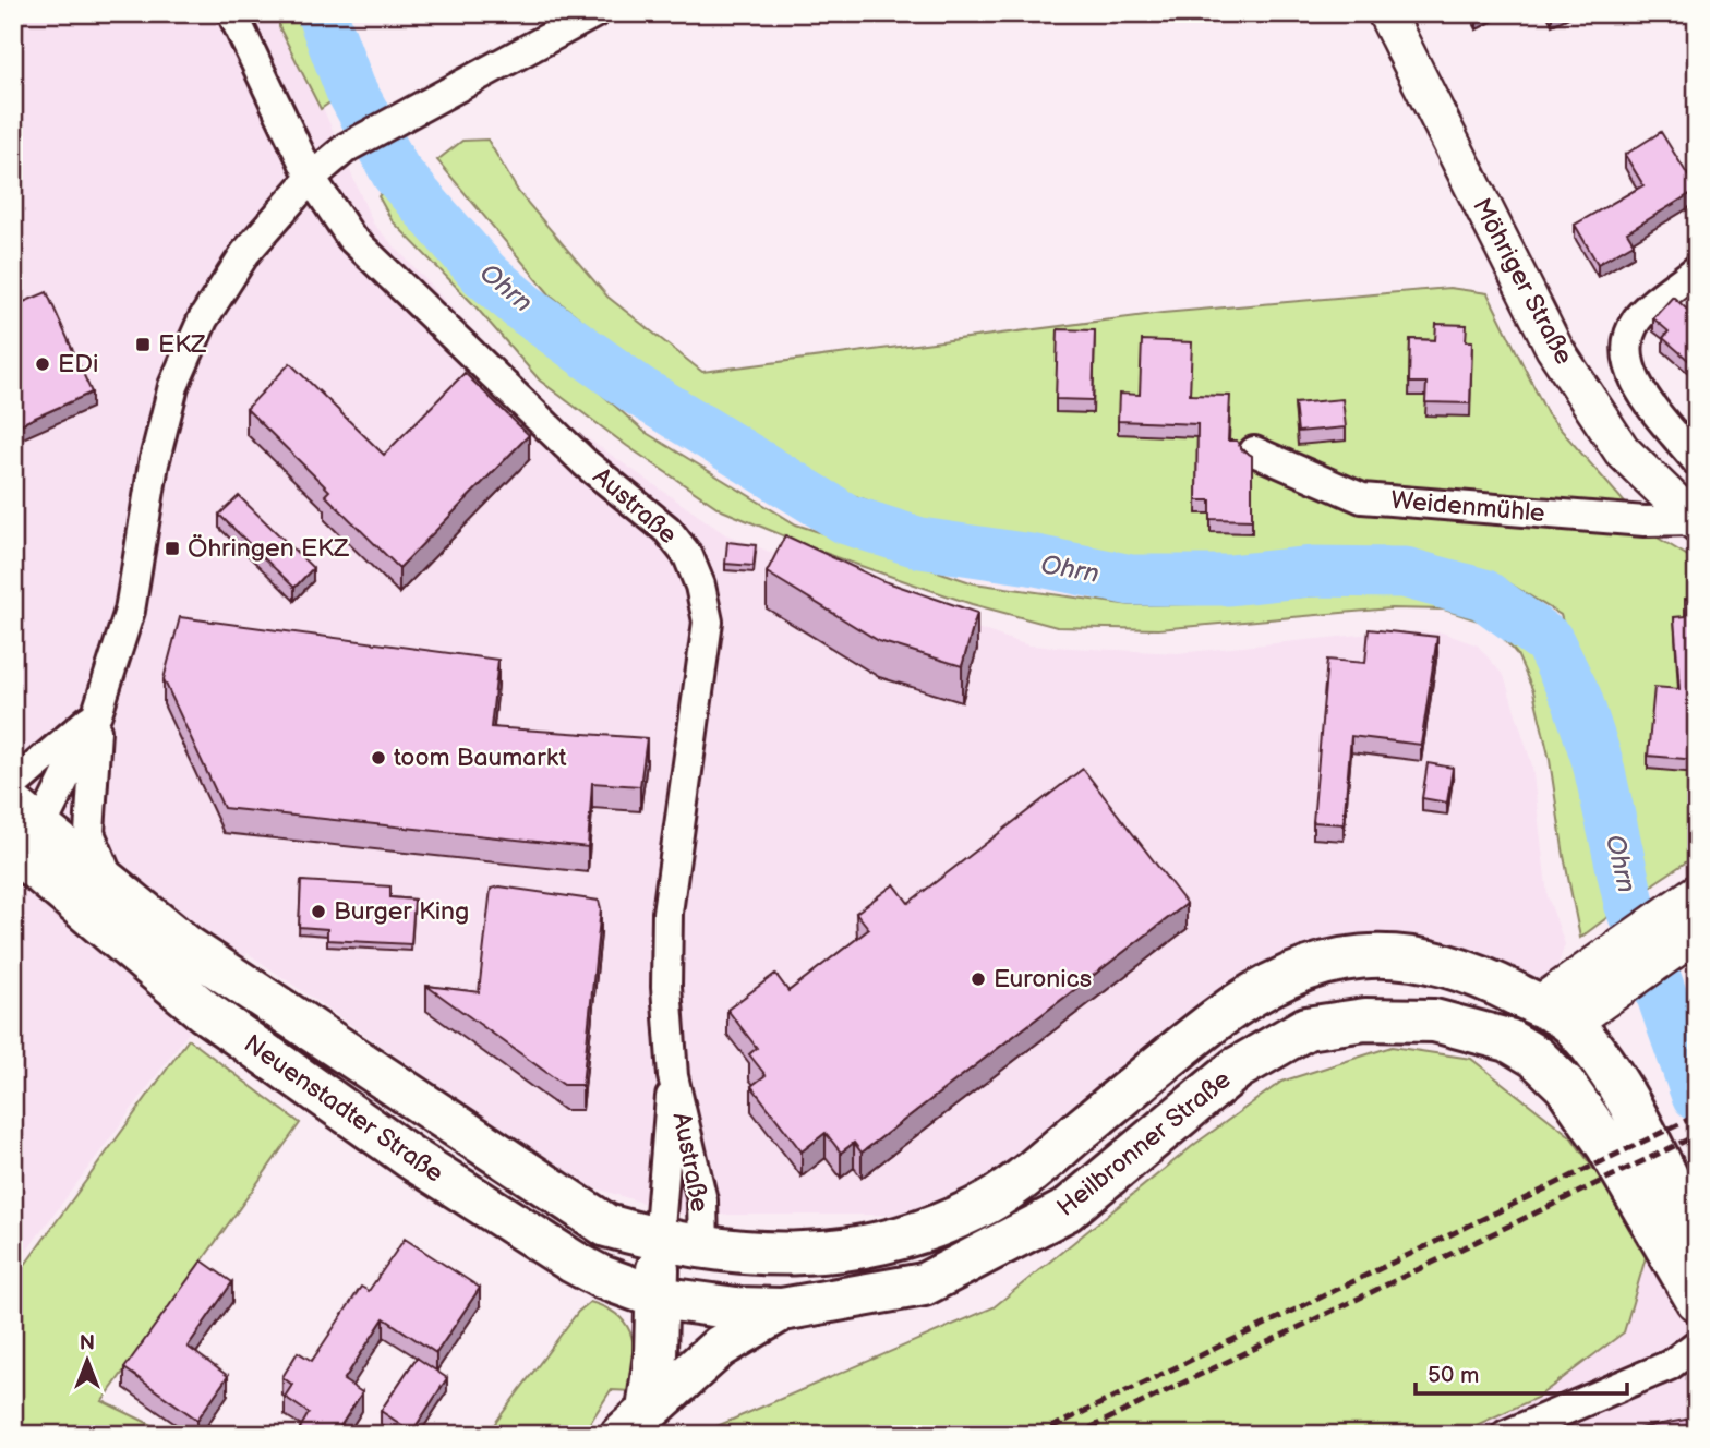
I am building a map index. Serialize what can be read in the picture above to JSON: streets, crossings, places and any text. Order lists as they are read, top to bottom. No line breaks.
{"streets":{"main road":["Neuenstadter Straße","Heilbronner Straße"],"street":["Möhriger Straße","Austraße","Weidenmühle"]},"crossings":[["Möhriger Straße","Weidenmühle"],["Austraße","Neuenstadter Straße"],["Austraße","Heilbronner Straße"],["Neuenstadter Straße","Heilbronner Straße"]],"water":["Ohrn"],"places":{"transit":["EKZ","Öhringen EKZ"],"other":["EDi","toom Baumarkt","Burger King","Euronics"]},"scale_bar":"50 m","north":"top"}
